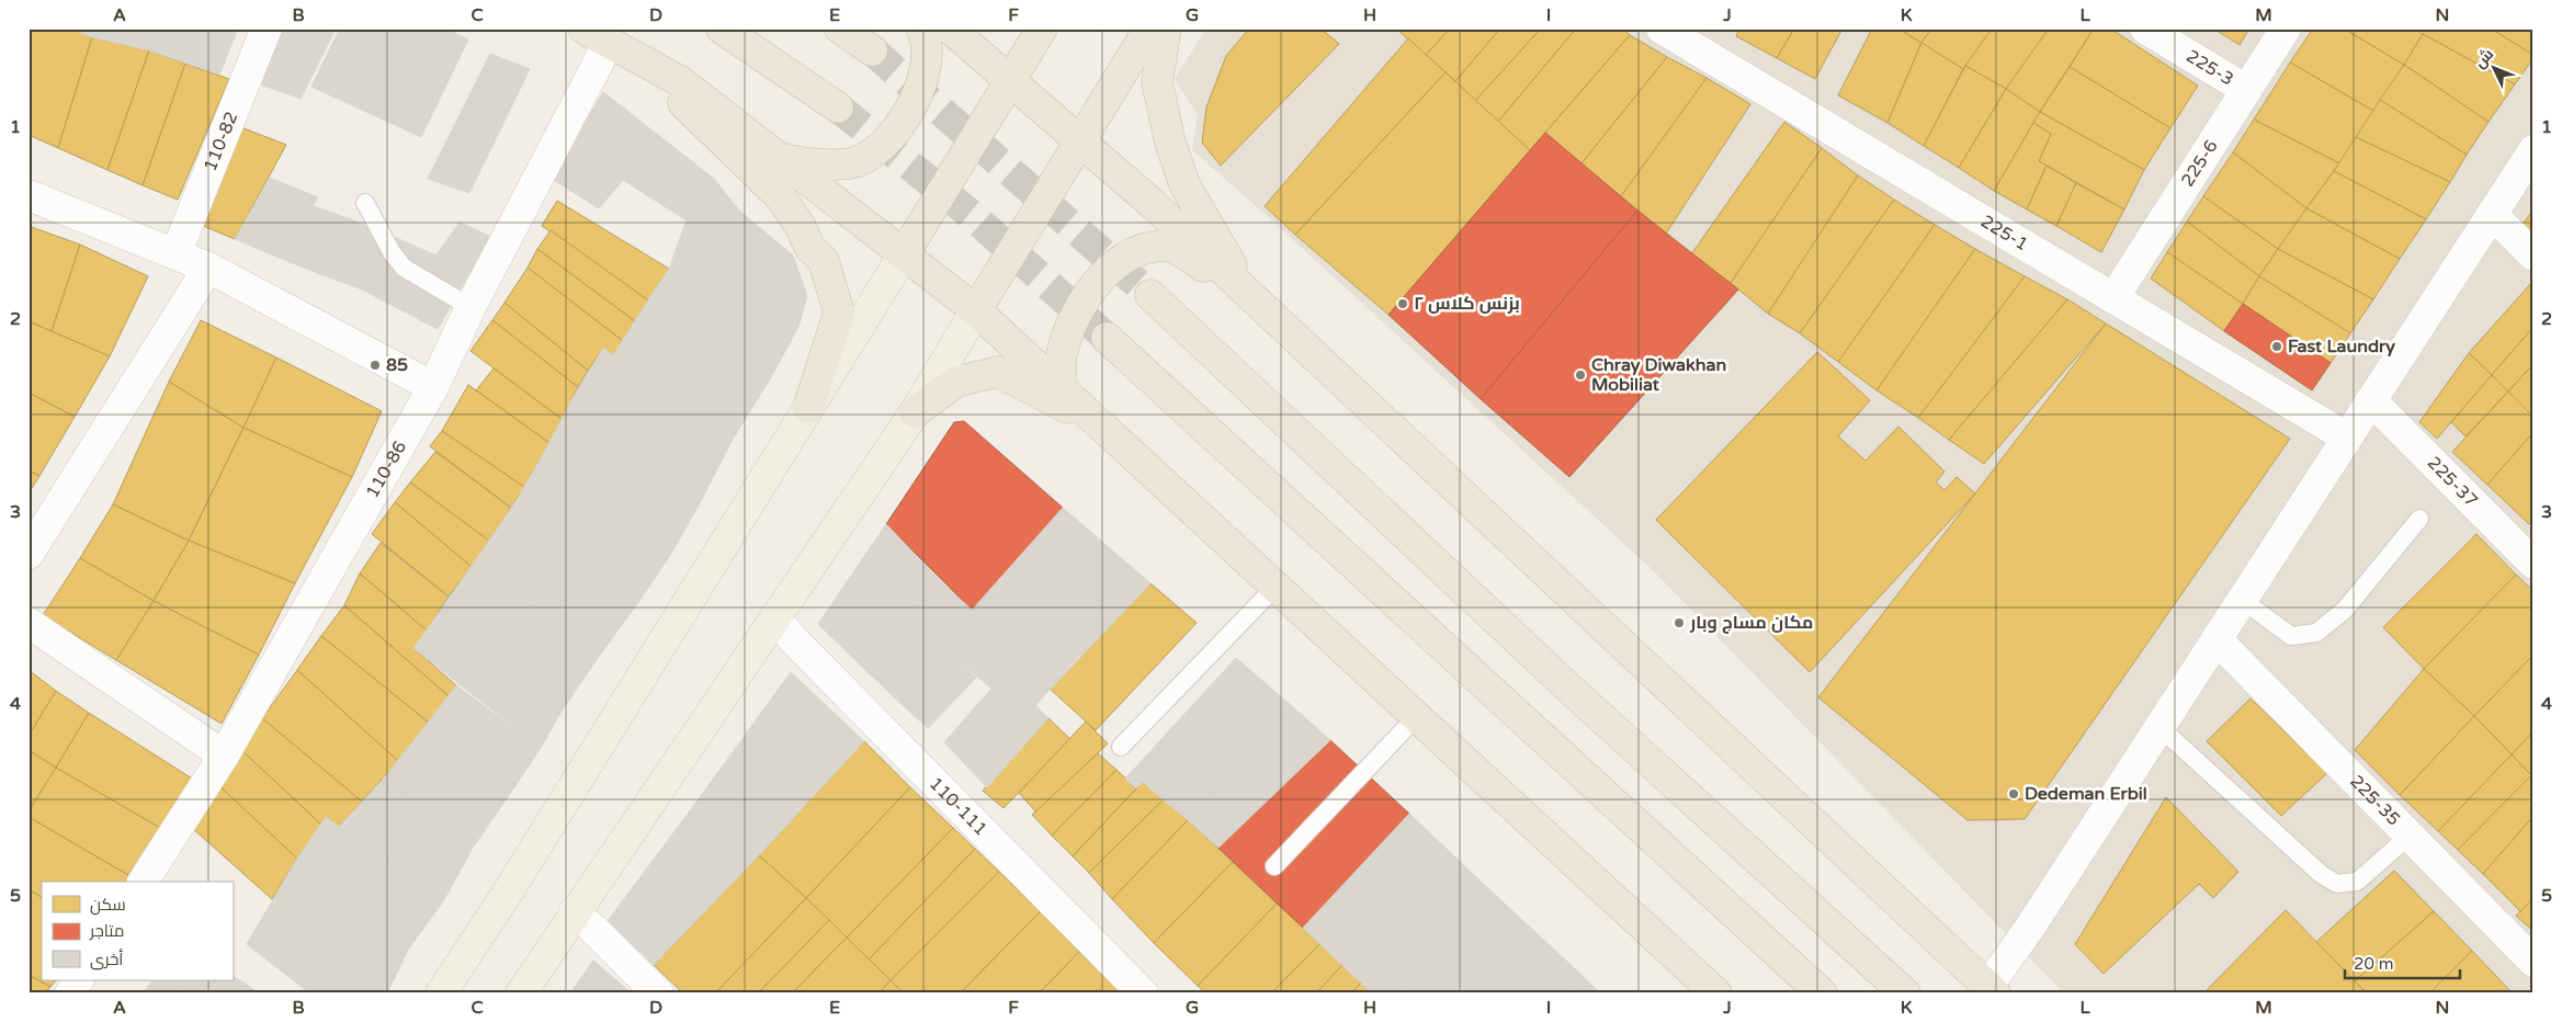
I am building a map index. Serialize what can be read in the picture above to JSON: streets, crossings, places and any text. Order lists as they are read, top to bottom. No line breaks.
{"streets":{"street":["225-3","110-82","225-6","225-1","110-86","225-37","225-35","110-111"]},"crossings":[["225-3","225-6"],["225-6","225-1"]],"places":["بزنس کلاس ٢","Fast Laundry","85","Chray Diwakhan Mobiliat","مكان مساج وبار","Dedeman Erbil"],"legend":["سكن","متاجر","أخرى"],"scale_bar":"20 m","north":"top left","grid":{"columns":["A","B","C","D","E","F","G","H","I","J","K","L","M","N"],"rows":["1","2","3","4","5"]}}
